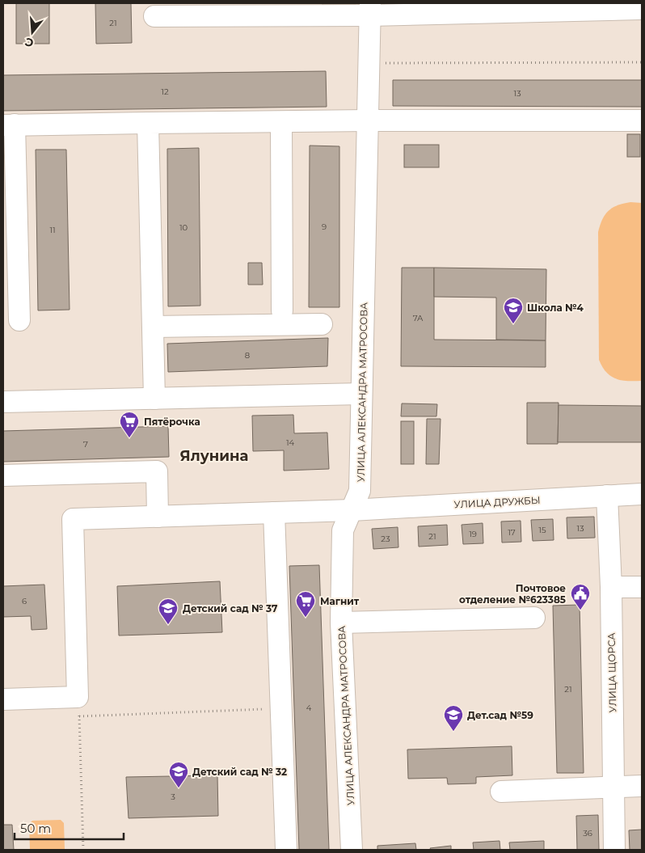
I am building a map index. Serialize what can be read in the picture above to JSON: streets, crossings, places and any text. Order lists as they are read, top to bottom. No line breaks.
{"streets":{"street":["УЛИЦА АЛЕКСАНДРА МАТРОСОВА","УЛИЦА ДРУЖБЫ","УЛИЦА ЩОРСА"]},"crossings":[["УЛИЦА АЛЕКСАНДРА МАТРОСОВА","УЛИЦА ДРУЖБЫ"],["УЛИЦА ДРУЖБЫ","УЛИЦА ЩОРСА"]],"districts":["Ялунина"],"places":{"school or university":["Школа №4","Детский сад № 37","Дет.сад №59","Детский сад № 32"],"supermarket":["Пятёрочка","Магнит"],"public building":["Почтовое отделение №623385"]},"house_numbers":["21","12","13","9","10","11","7А","8","14","7","13","15","17","19","21","23","6","21","4","3","36"],"scale_bar":"50 m","north":"bottom"}
